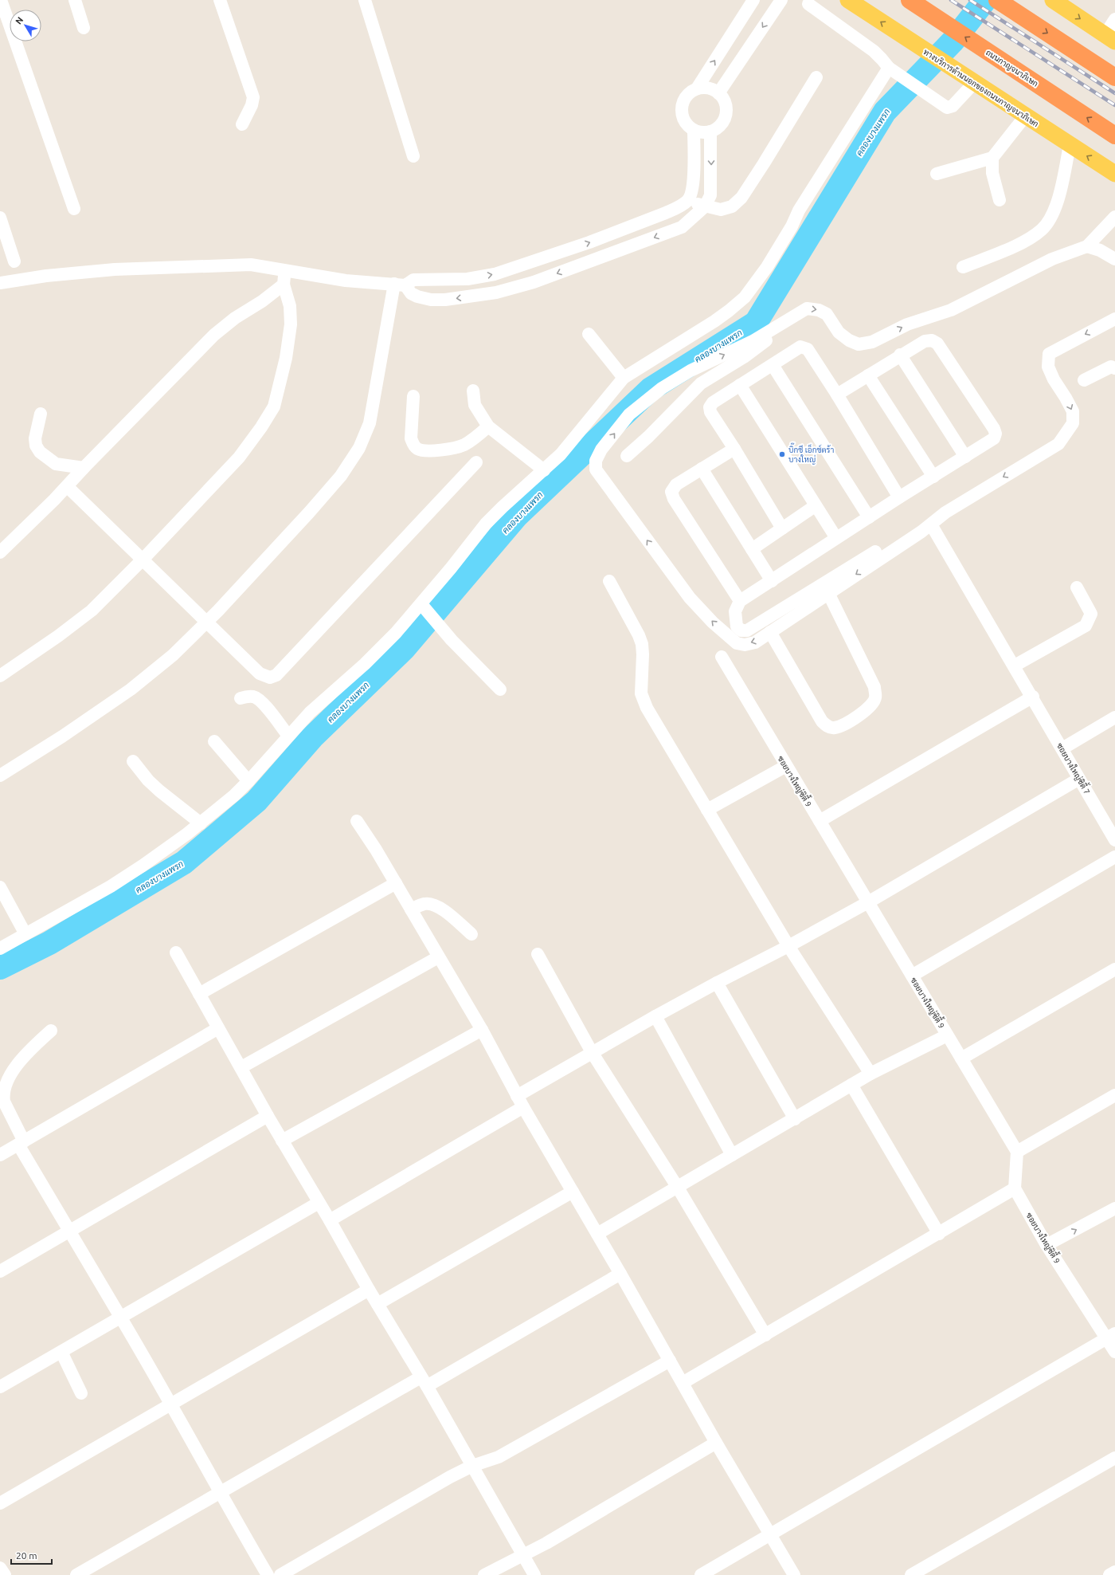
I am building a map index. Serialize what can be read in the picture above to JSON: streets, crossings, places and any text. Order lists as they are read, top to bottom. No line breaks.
{"streets":{"highway":["ถนนกาญจนาภิเษก"],"main road":["ทางบริการด้านนอกของถนนกาญจนาภิเษก"],"street":["ซอยบางใหญ่ซิตี้ 7","ซอยบางใหญ่ซิตี้ 9"]},"one_way":["ทางบริการด้านนอกของถนนกาญจนาภิเษก"],"water":["คลองบางแพรก"],"places":["บิ๊กซี เอ็กซ์ตร้า บางใหญ่"],"scale_bar":"20 m","north":"top left"}
